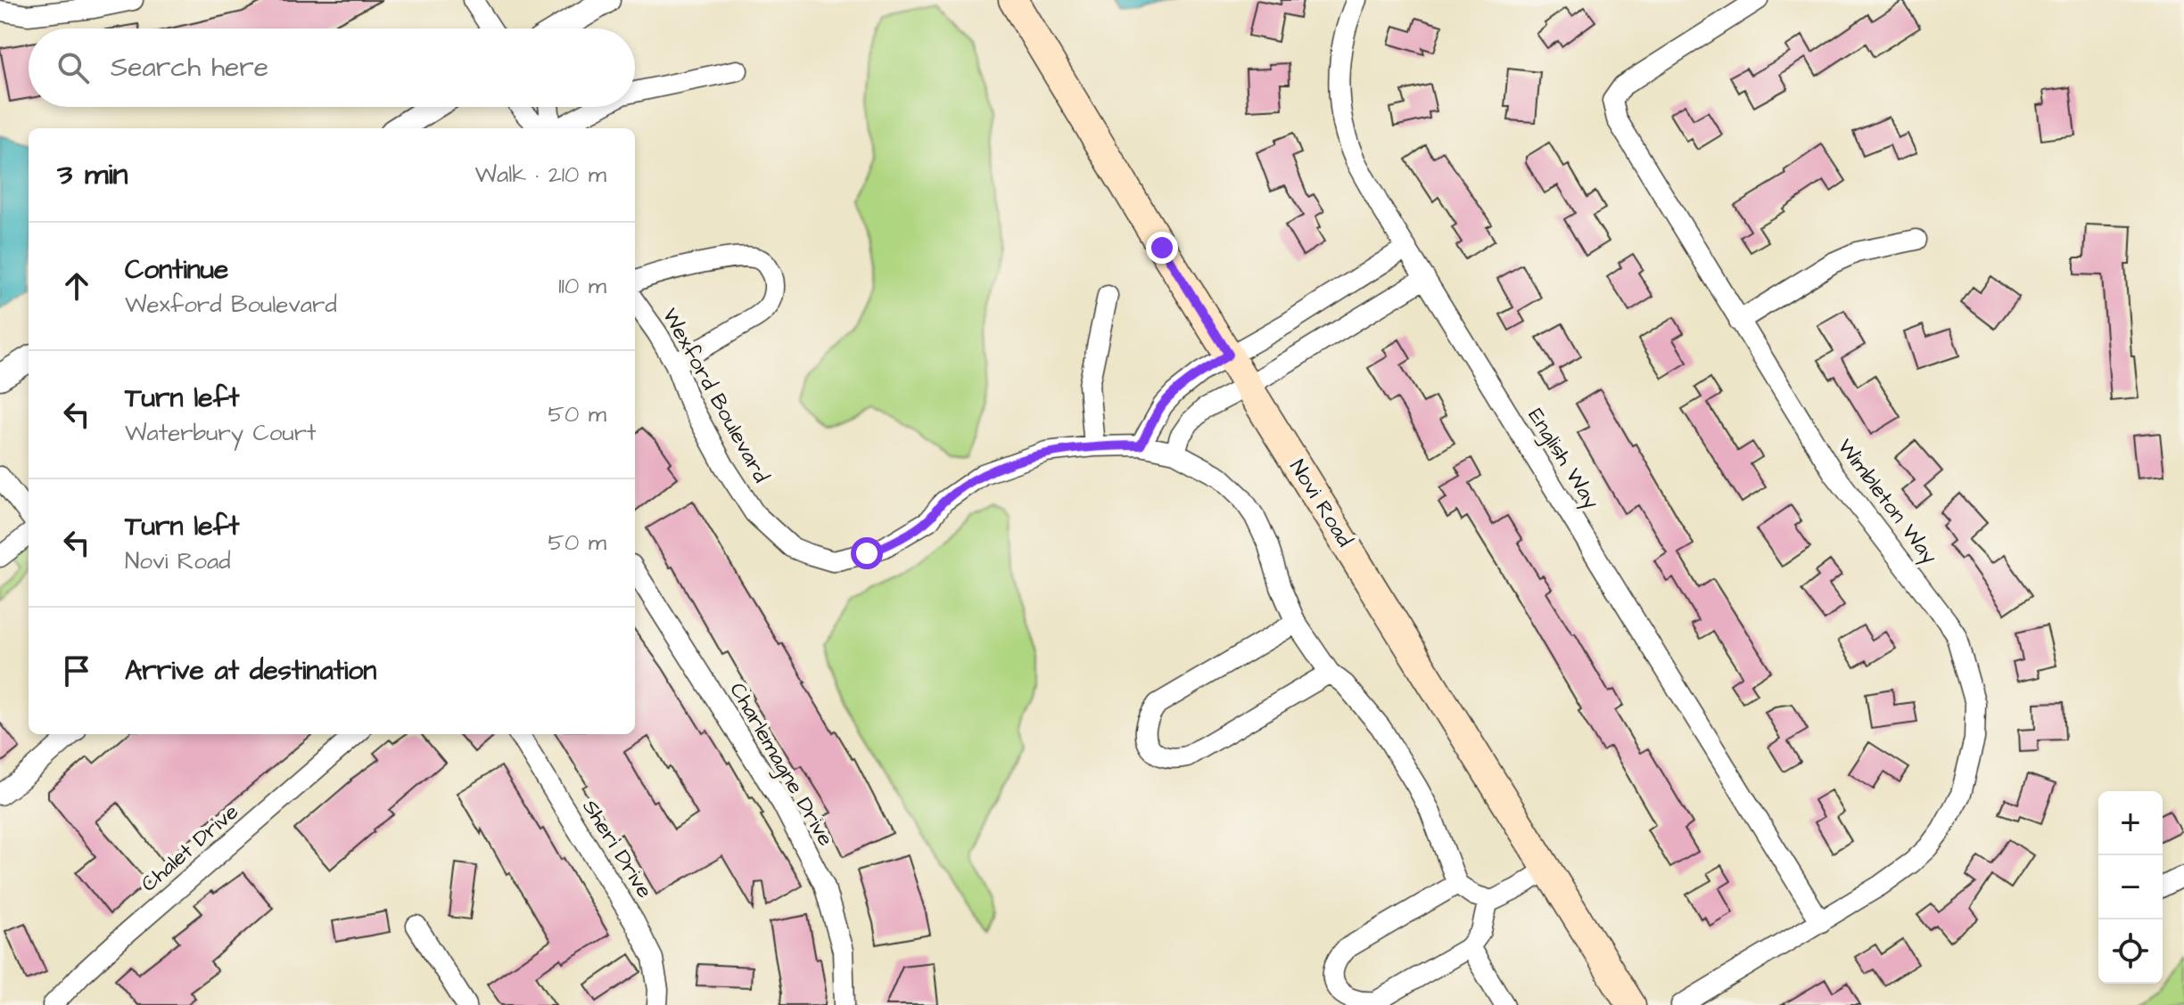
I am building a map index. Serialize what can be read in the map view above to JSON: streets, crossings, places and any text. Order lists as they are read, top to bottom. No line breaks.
{"streets":{"main road":["Novi Road"],"street":["Wexford Boulevard","English Way","Wimbleton Way","Charlemagne Drive","Chalet Drive","Sheri Drive"]},"crossings":[["English Way","Wimbleton Way"]],"page":{"search":"Search here","heading":["3 min","Walk · 210 m"],"list":[["Continue","Wexford Boulevard","110 m"],["Turn left","Waterbury Court","50 m"],["Turn left","Novi Road","50 m"],"Arrive at destination"],"map_buttons":["+","−"]}}
